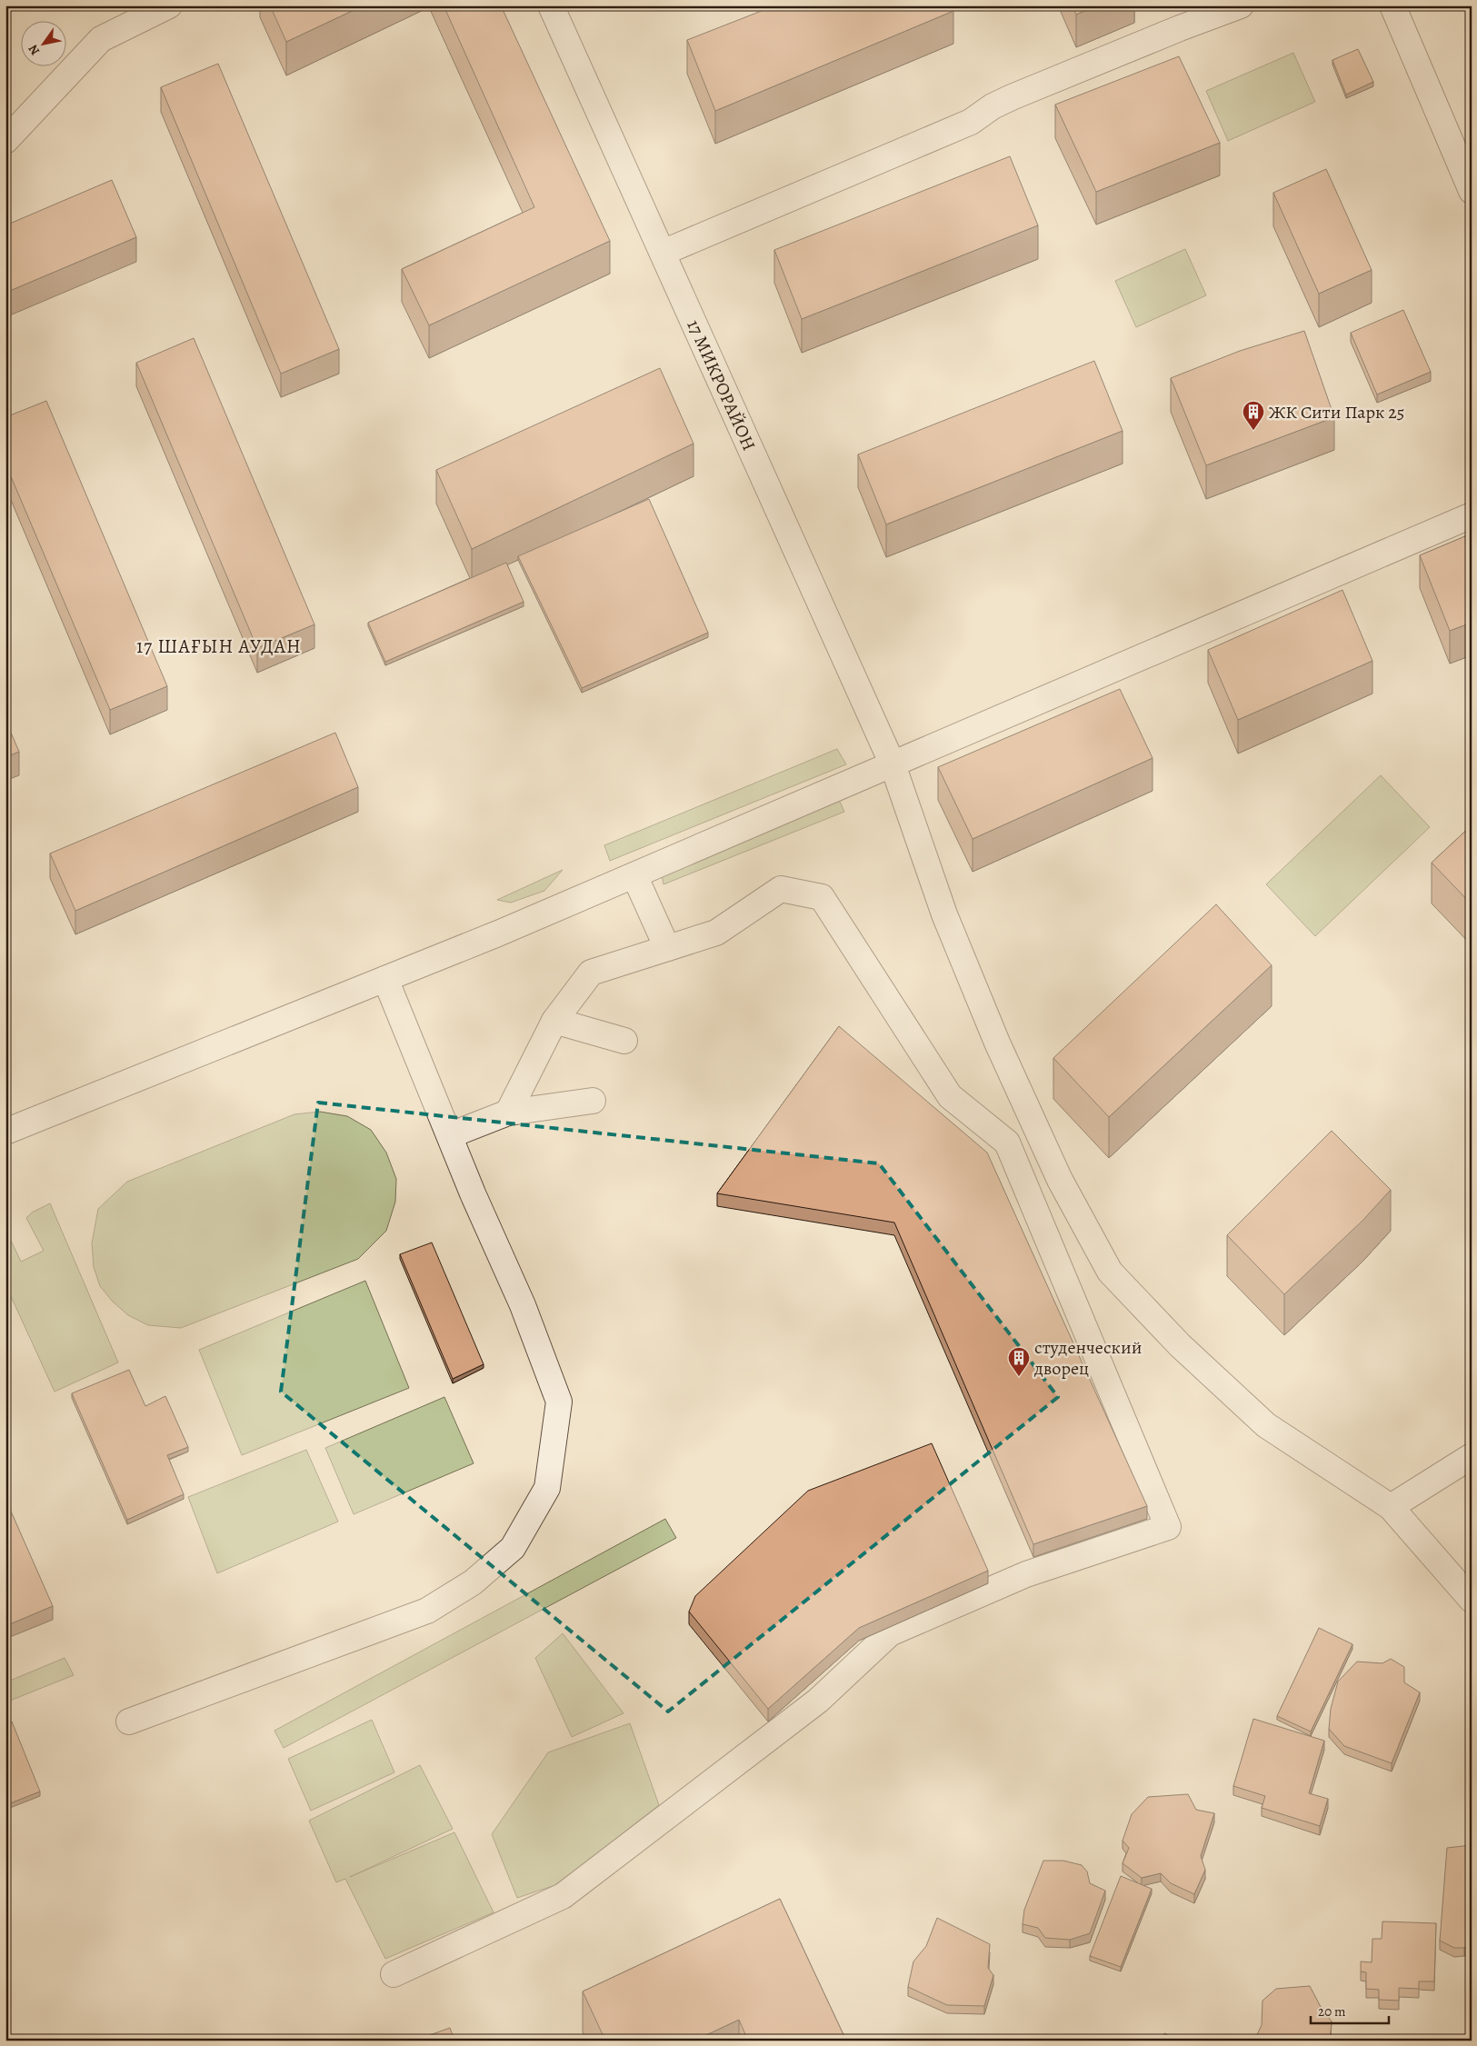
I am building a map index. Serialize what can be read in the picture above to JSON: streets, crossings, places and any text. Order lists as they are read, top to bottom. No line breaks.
{"streets":{"street":["17 МИКРОРАЙОН"]},"districts":["17 ШАҒЫН АУДАН"],"places":{"building":["ЖК Сити Парк 25","студенческий дворец"]},"scale_bar":"20 m","north":"bottom left"}
